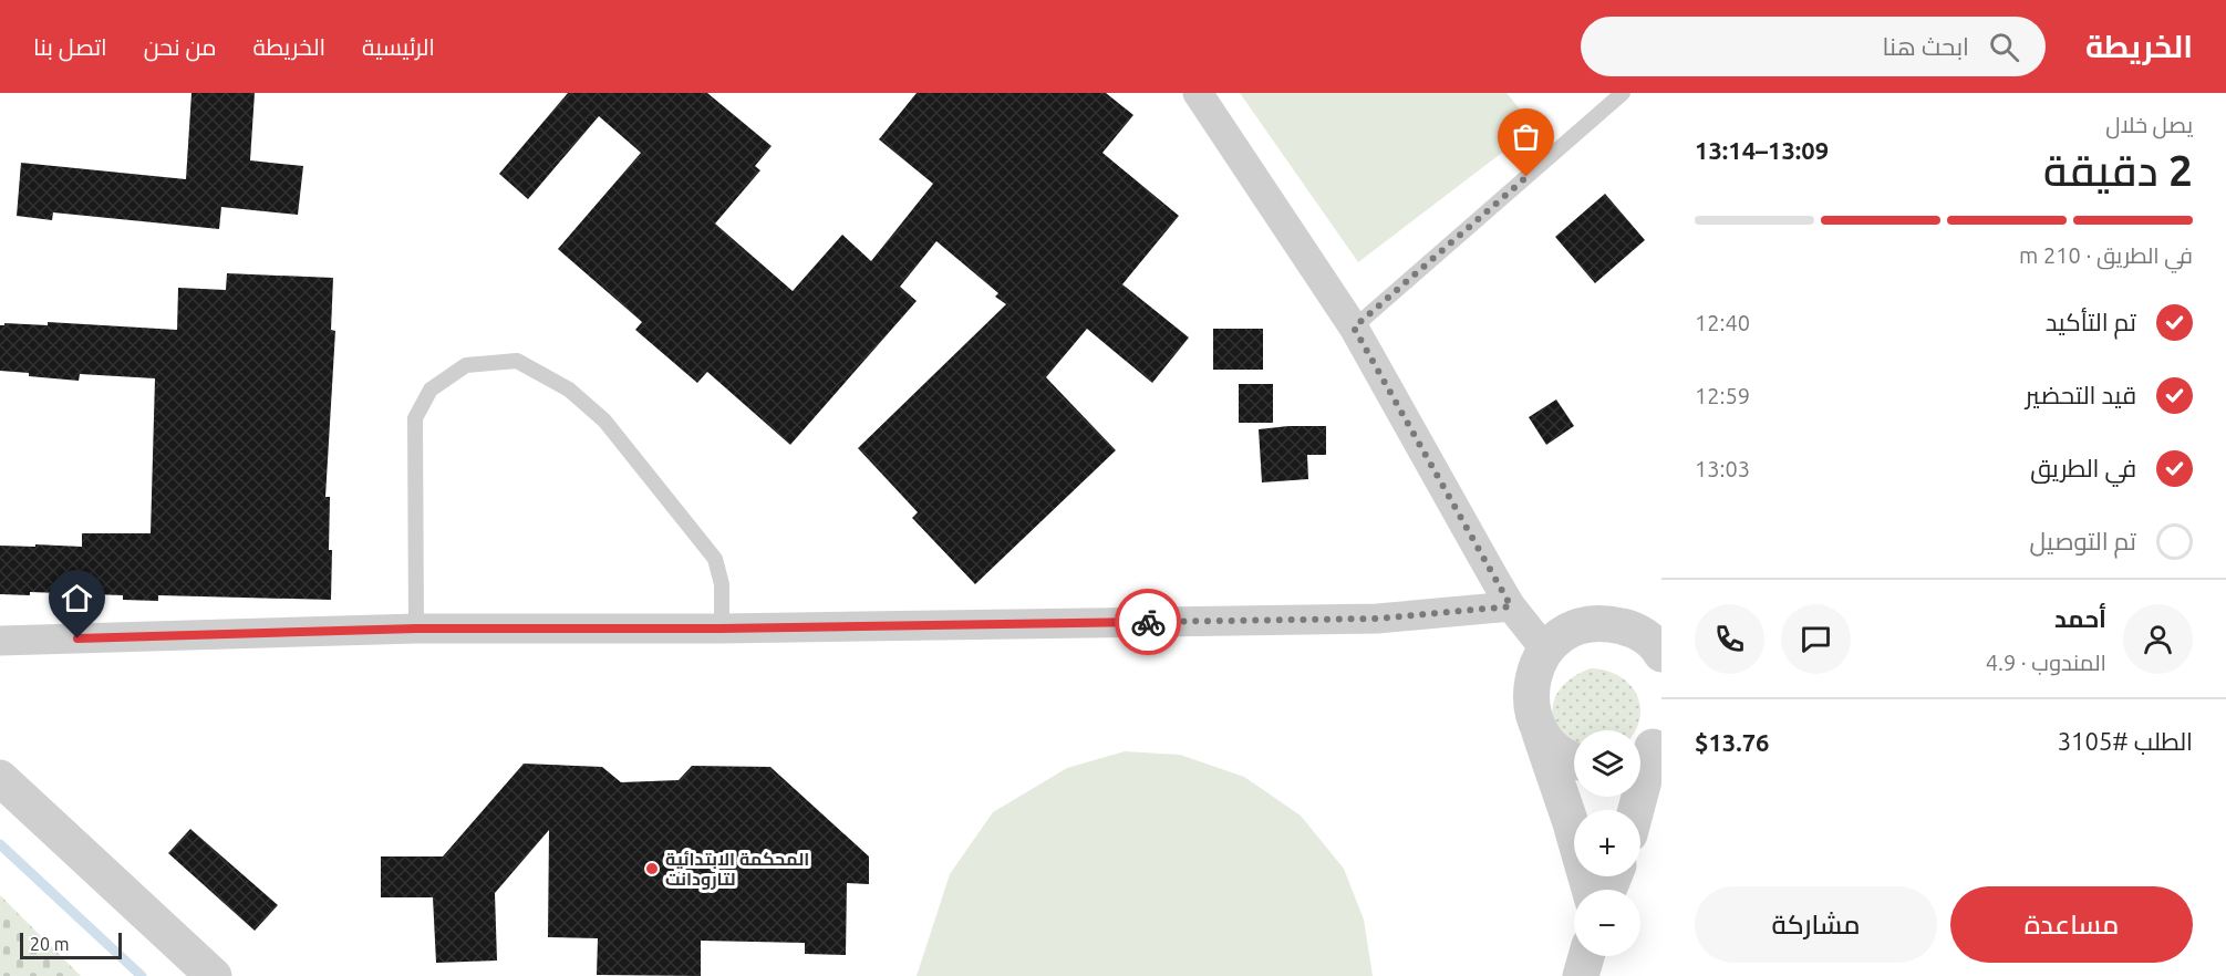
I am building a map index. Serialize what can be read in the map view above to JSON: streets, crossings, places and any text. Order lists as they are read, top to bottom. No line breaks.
{"places":["المحكمة الابتدائية لتارودانت"],"scale_bar":"20 m","page":{"header":"الخريطة","search":"ابحث هنا","nav":["الرئيسية","الخريطة","من نحن","اتصل بنا"],"heading":["2 دقيقة","يصل خلال","13:09–13:14"],"panel":["أحمد","المندوب · 4.9","الطلب #3105","$13.76"],"bar":"في الطريق · 210 m","list":[["تم التأكيد","12:40"],["قيد التحضير","12:59"],["في الطريق","13:03"],"تم التوصيل"],"map_buttons":["+","−"],"buttons":["مساعدة","مشاركة"],"scale":"20 m"}}
